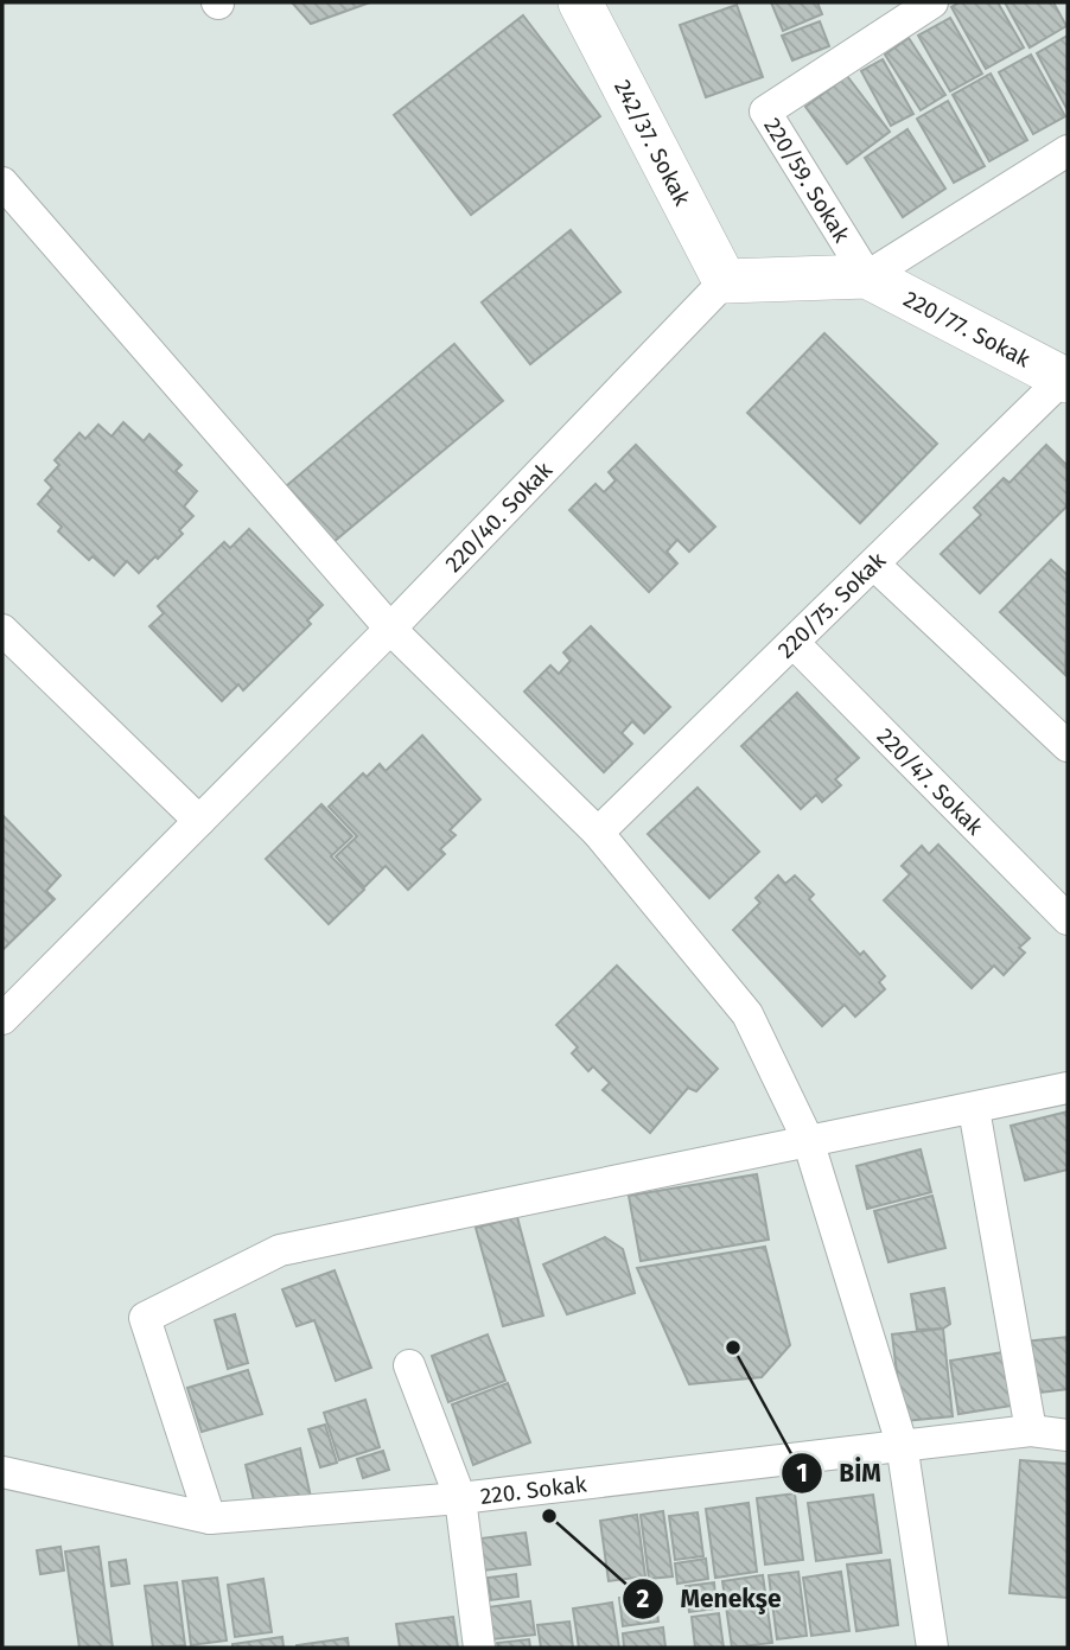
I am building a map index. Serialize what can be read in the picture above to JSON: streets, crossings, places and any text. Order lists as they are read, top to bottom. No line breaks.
{"streets":{"street":["242/37. Sokak","220/59. Sokak","220/77. Sokak","220/40. Sokak","220/75. Sokak","220/47. Sokak","220. Sokak"]},"crossings":[["242/37. Sokak","220/40. Sokak"],["220/59. Sokak","220/77. Sokak"],["220/77. Sokak","220/75. Sokak"],["220/75. Sokak","220/47. Sokak"]],"places":["BİM","Menekşe"]}
